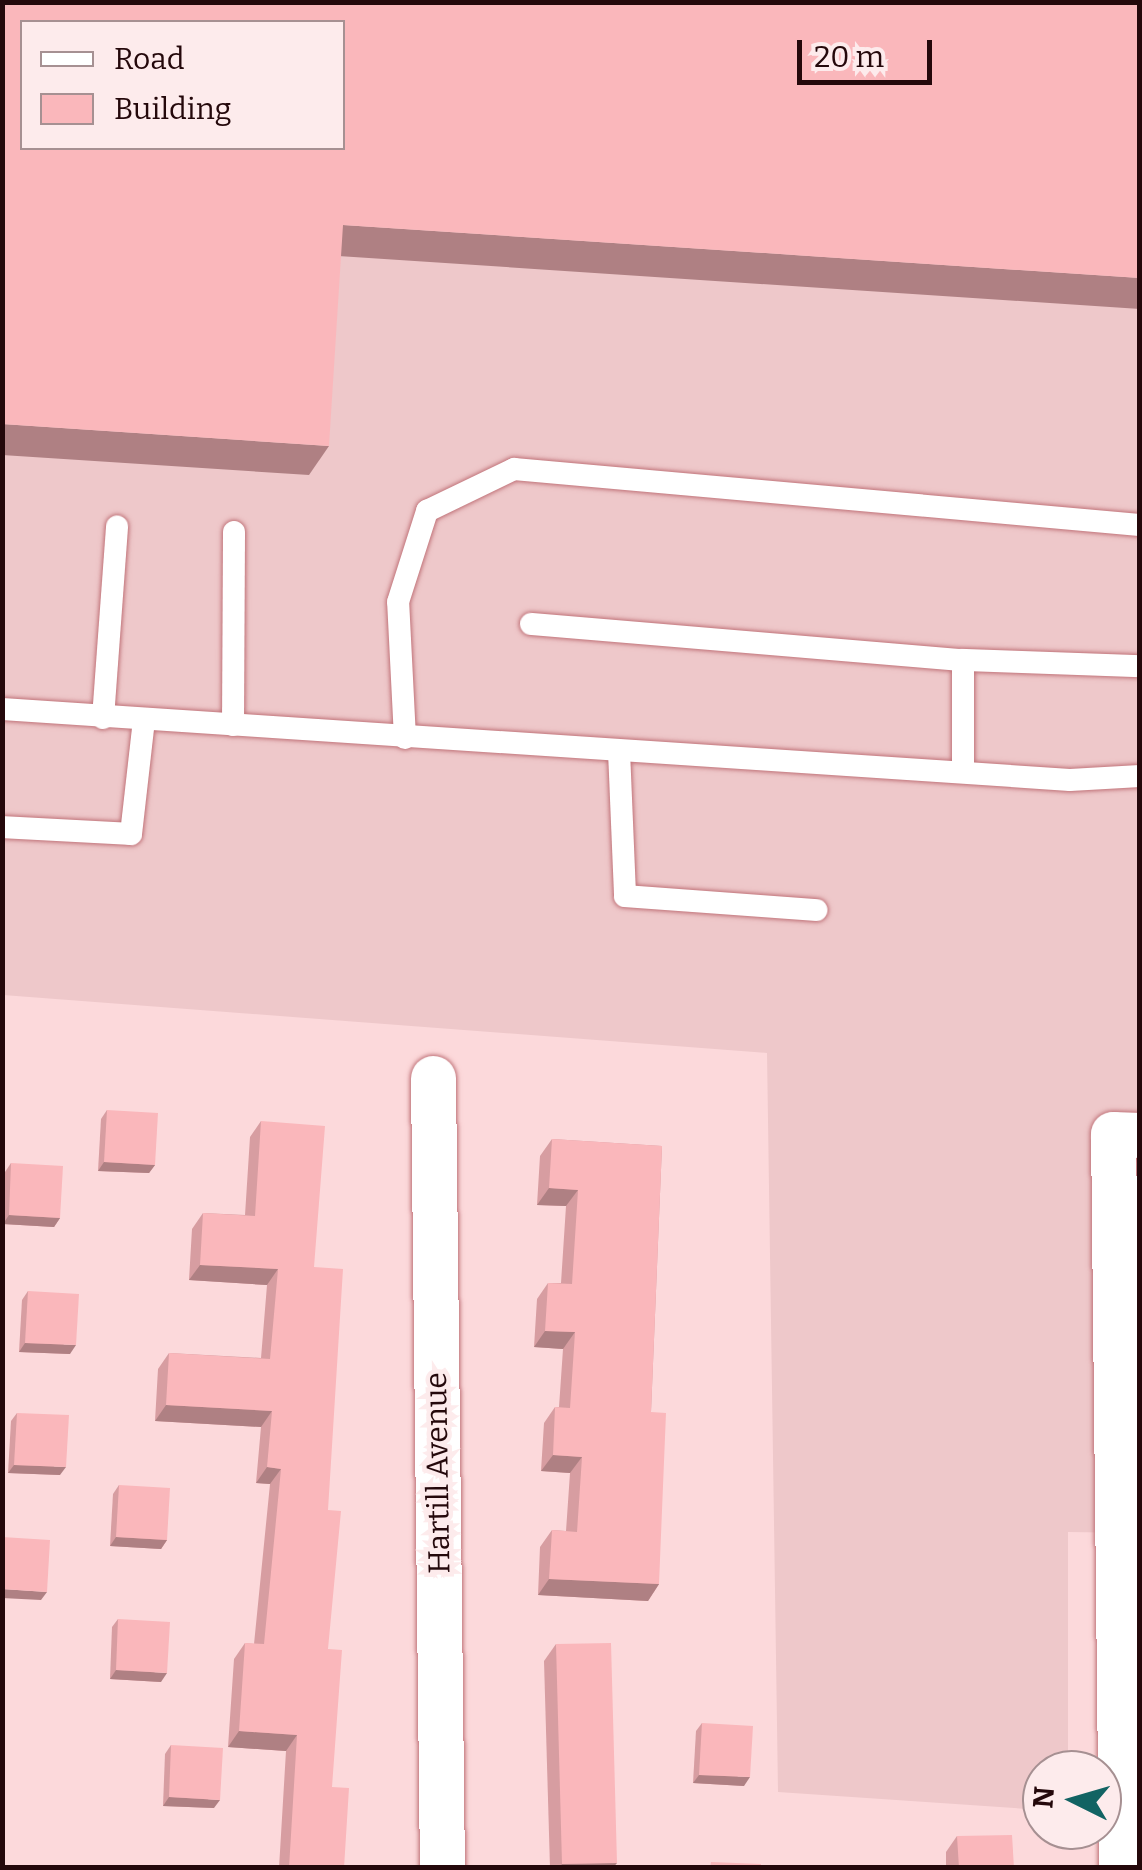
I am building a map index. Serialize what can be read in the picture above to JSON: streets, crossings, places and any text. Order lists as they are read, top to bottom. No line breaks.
{"streets":{"street":["Hartill Avenue"]},"legend":["Road","Building"],"scale_bar":"20 m","north":"left"}
